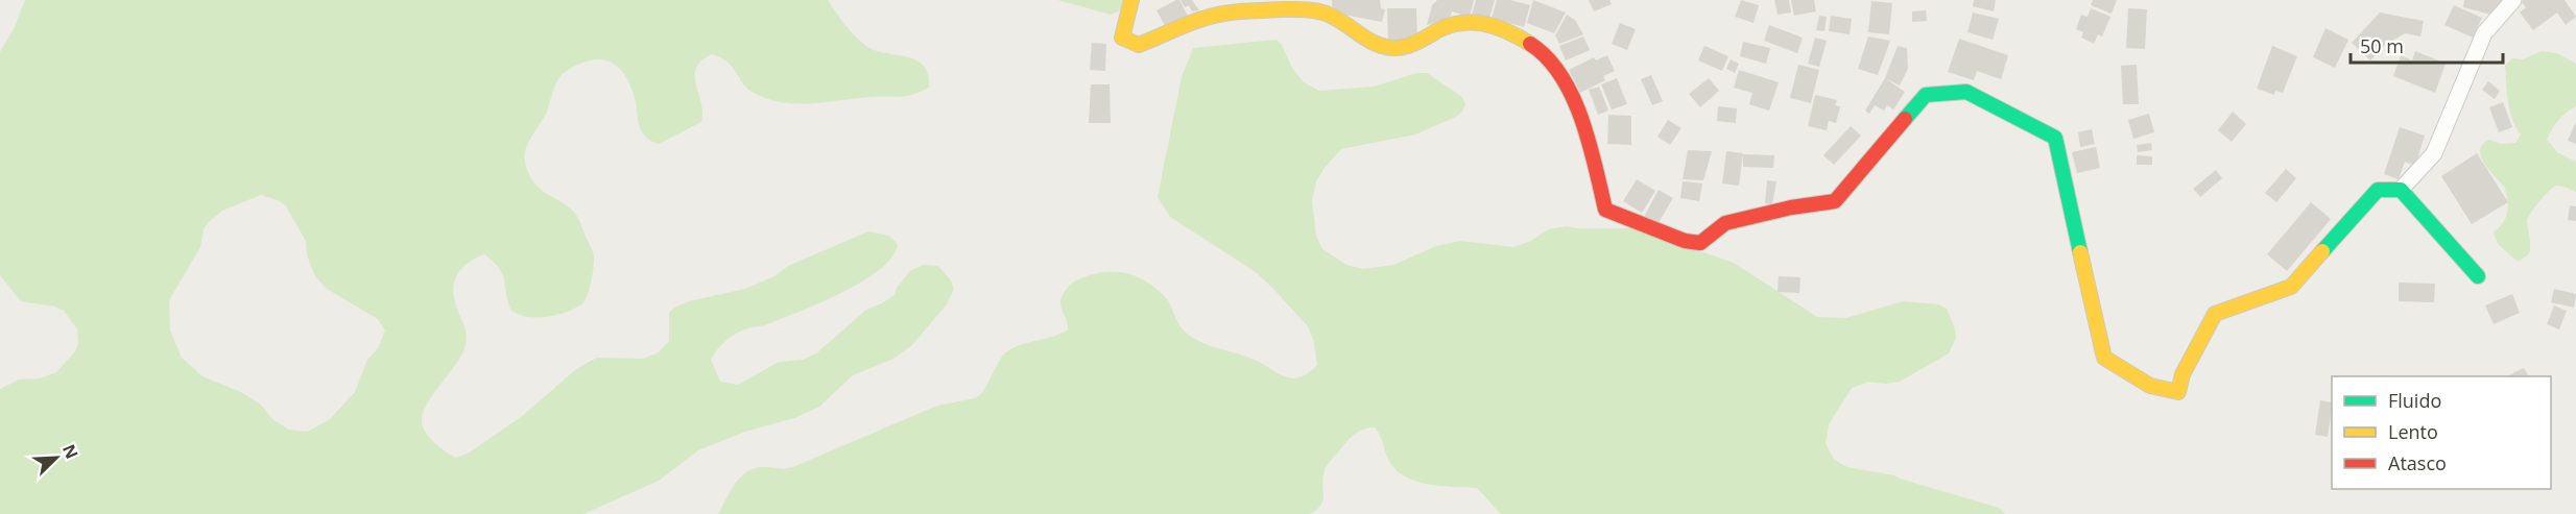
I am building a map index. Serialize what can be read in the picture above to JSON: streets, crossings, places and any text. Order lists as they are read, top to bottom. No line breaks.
{"legend":["Fluido","Lento","Atasco"],"scale_bar":"50 m","north":"top right"}
